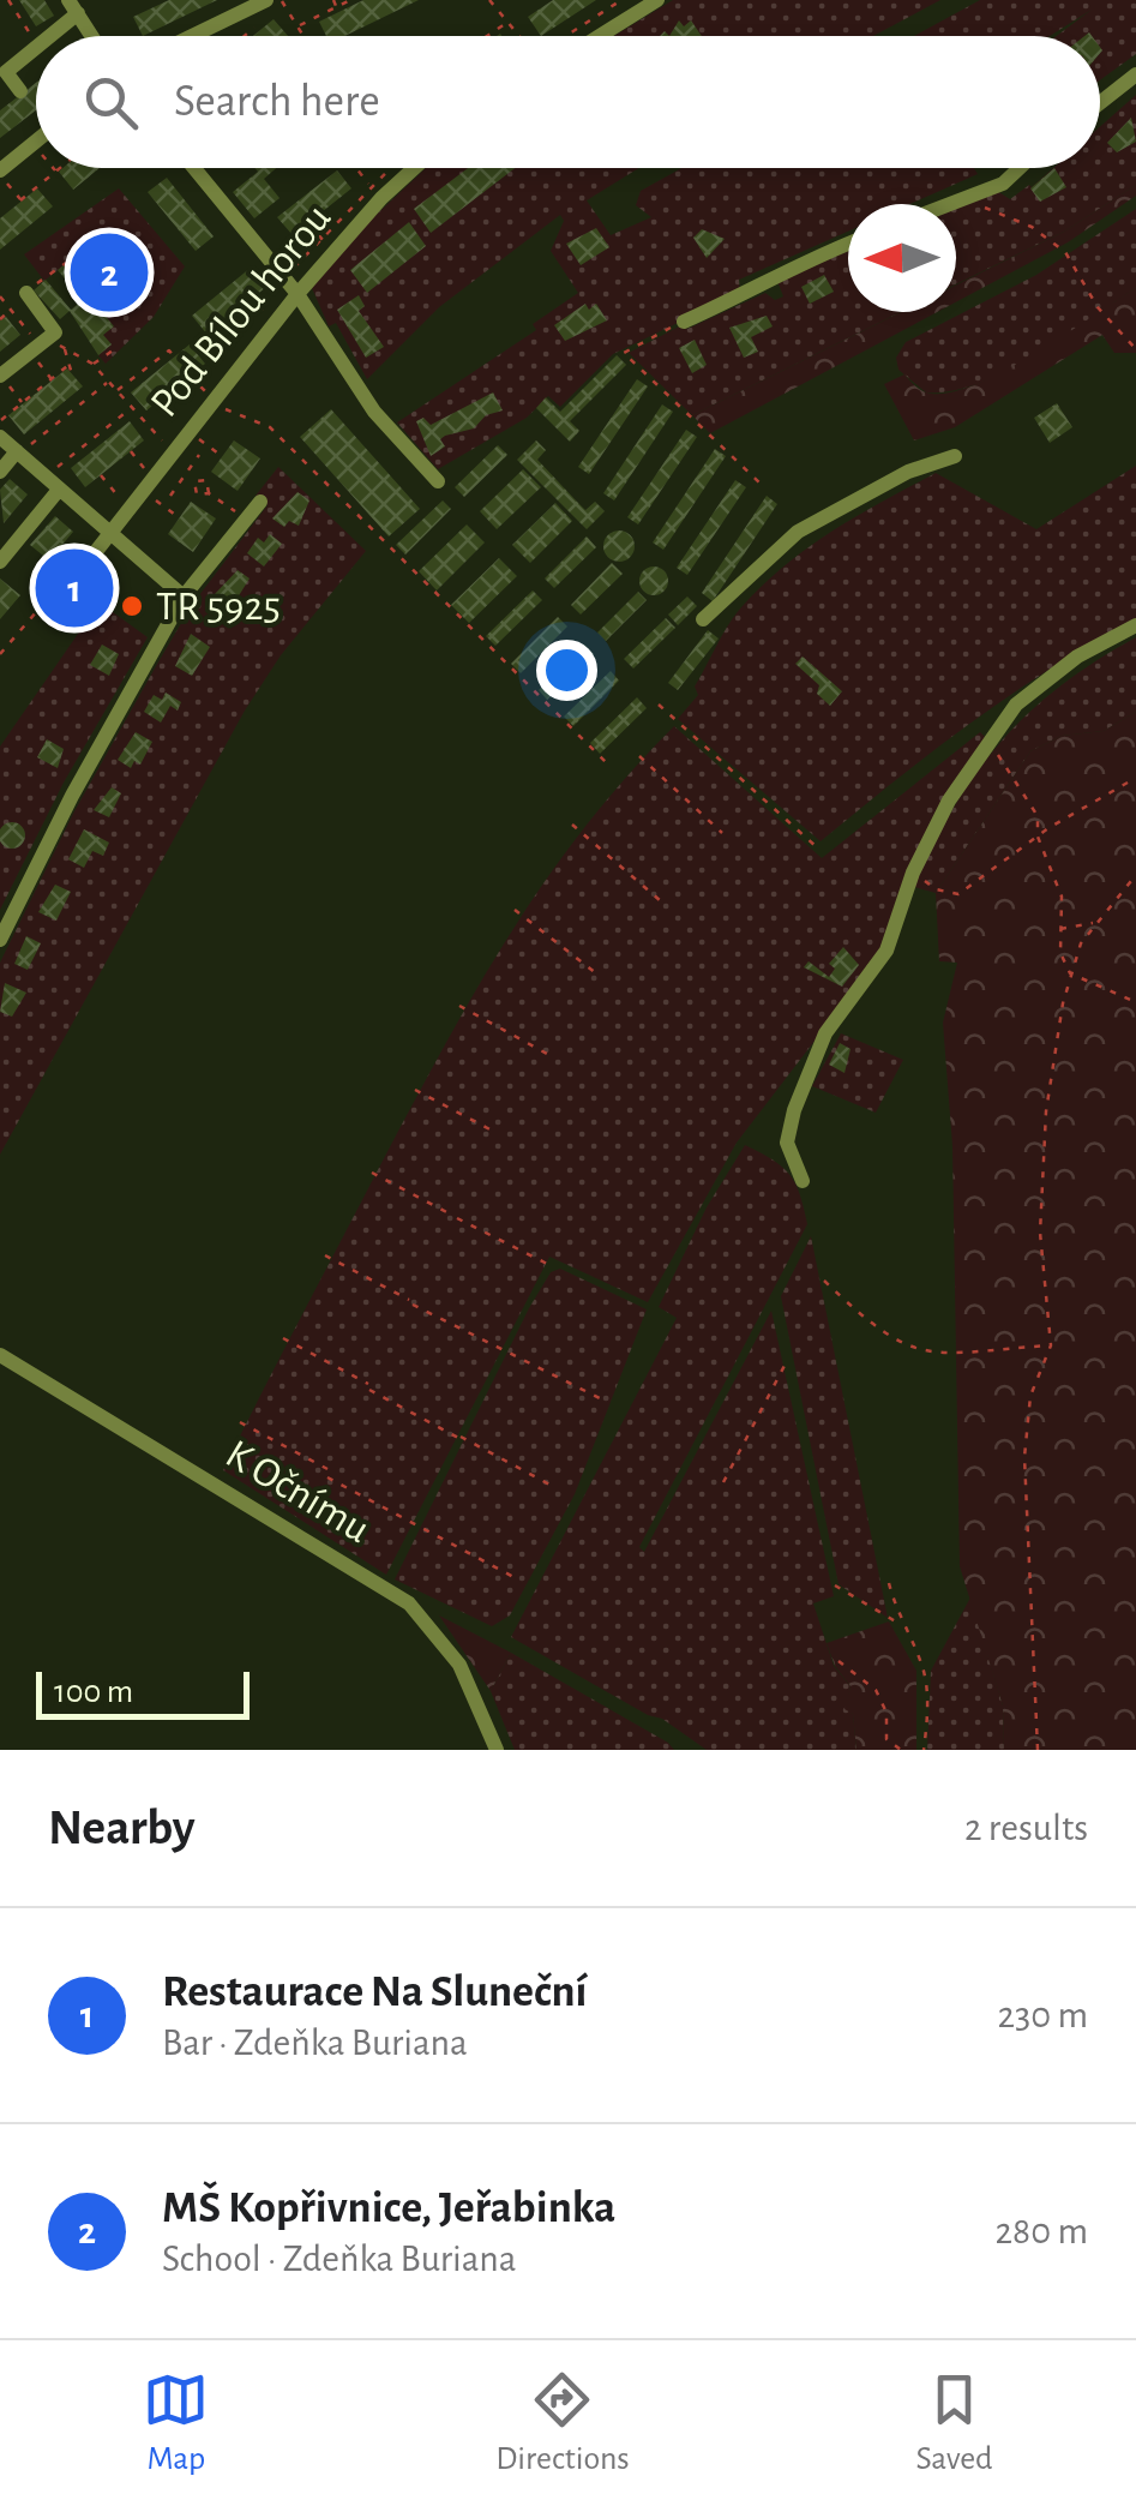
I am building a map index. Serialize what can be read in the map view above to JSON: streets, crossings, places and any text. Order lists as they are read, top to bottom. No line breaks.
{"streets":{"street":["Pod Bílou horou","K Očnímu"]},"places":["TR 5925"],"scale_bar":"100 m","north":"left","page":{"search":"Search here","pins":["2","1"],"scale":"100 m","heading":["Nearby","2 results"],"list":[{"mark":"1","name":"Restaurace Na Sluneční","note":"Bar · Zdeňka Buriana","value":"230 m"},{"mark":"2","name":"MŠ Kopřivnice, Jeřabinka","note":"School · Zdeňka Buriana","value":"280 m"}],"nav":["Map","Directions","Saved"]}}
